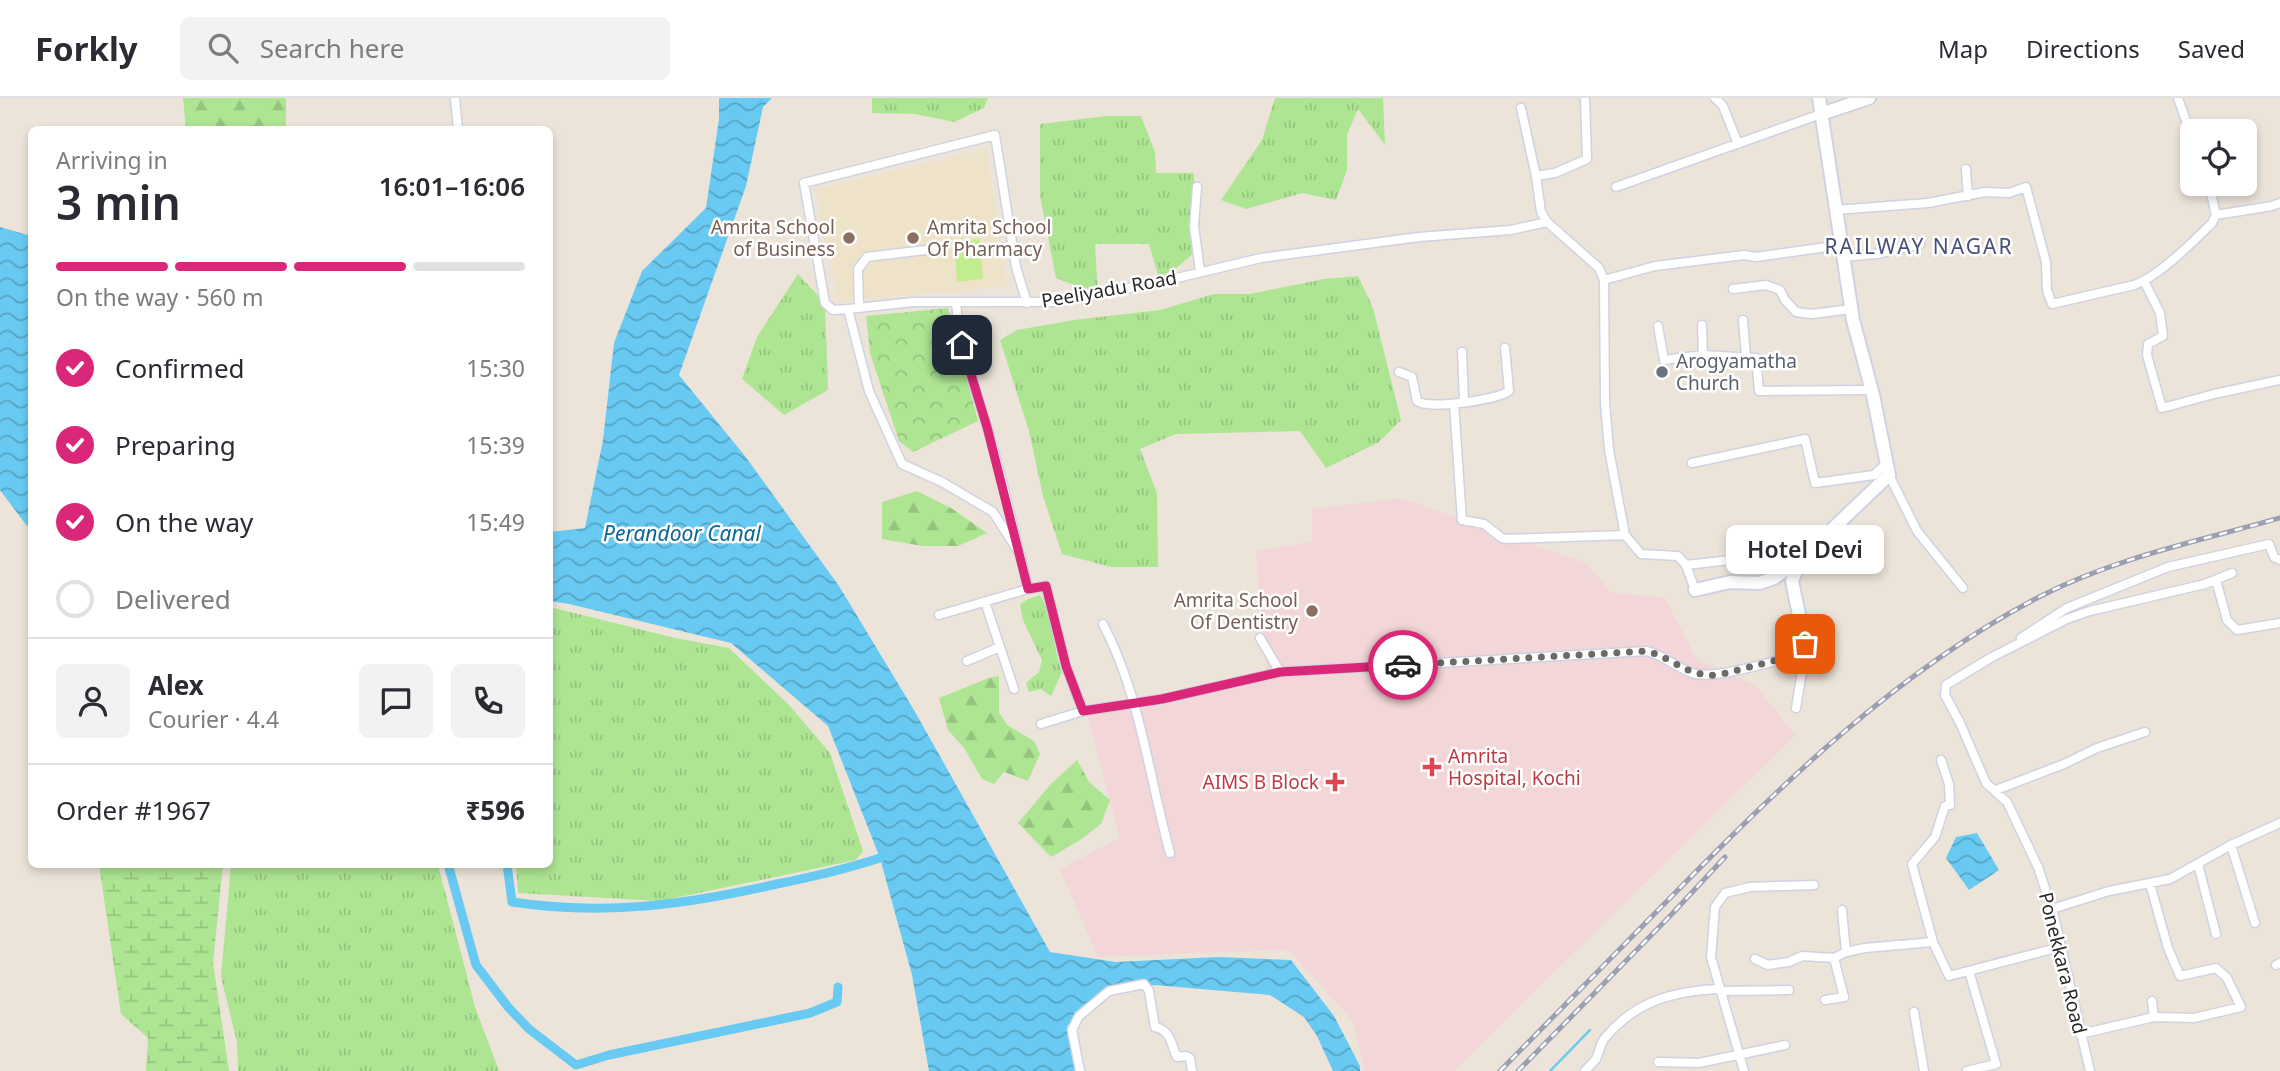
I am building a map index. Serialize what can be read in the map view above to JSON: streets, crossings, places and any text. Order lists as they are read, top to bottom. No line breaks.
{"streets":{"street":["Peeliyadu Road","Ponekkara Road"]},"districts":["RAILWAY NAGAR"],"water":["Perandoor Canal"],"places":{"other":["Amrita School of Business","Amrita School Of Pharmacy","Arogyamatha Church","Amrita School Of Dentistry","Hotel Devi"],"health":["Amrita Hospital, Kochi","AIMS B Block"]},"page":{"header":"Forkly","search":"Search here","nav":["Map","Directions","Saved"],"heading":["3 min","Arriving in","16:01–16:06"],"panel":["Alex","Courier · 4.4","Order #1967","₹596"],"bar":"On the way · 560 m","list":[["Confirmed","15:30"],["Preparing","15:39"],["On the way","15:49"],"Delivered"],"bubble":"Hotel Devi"}}
